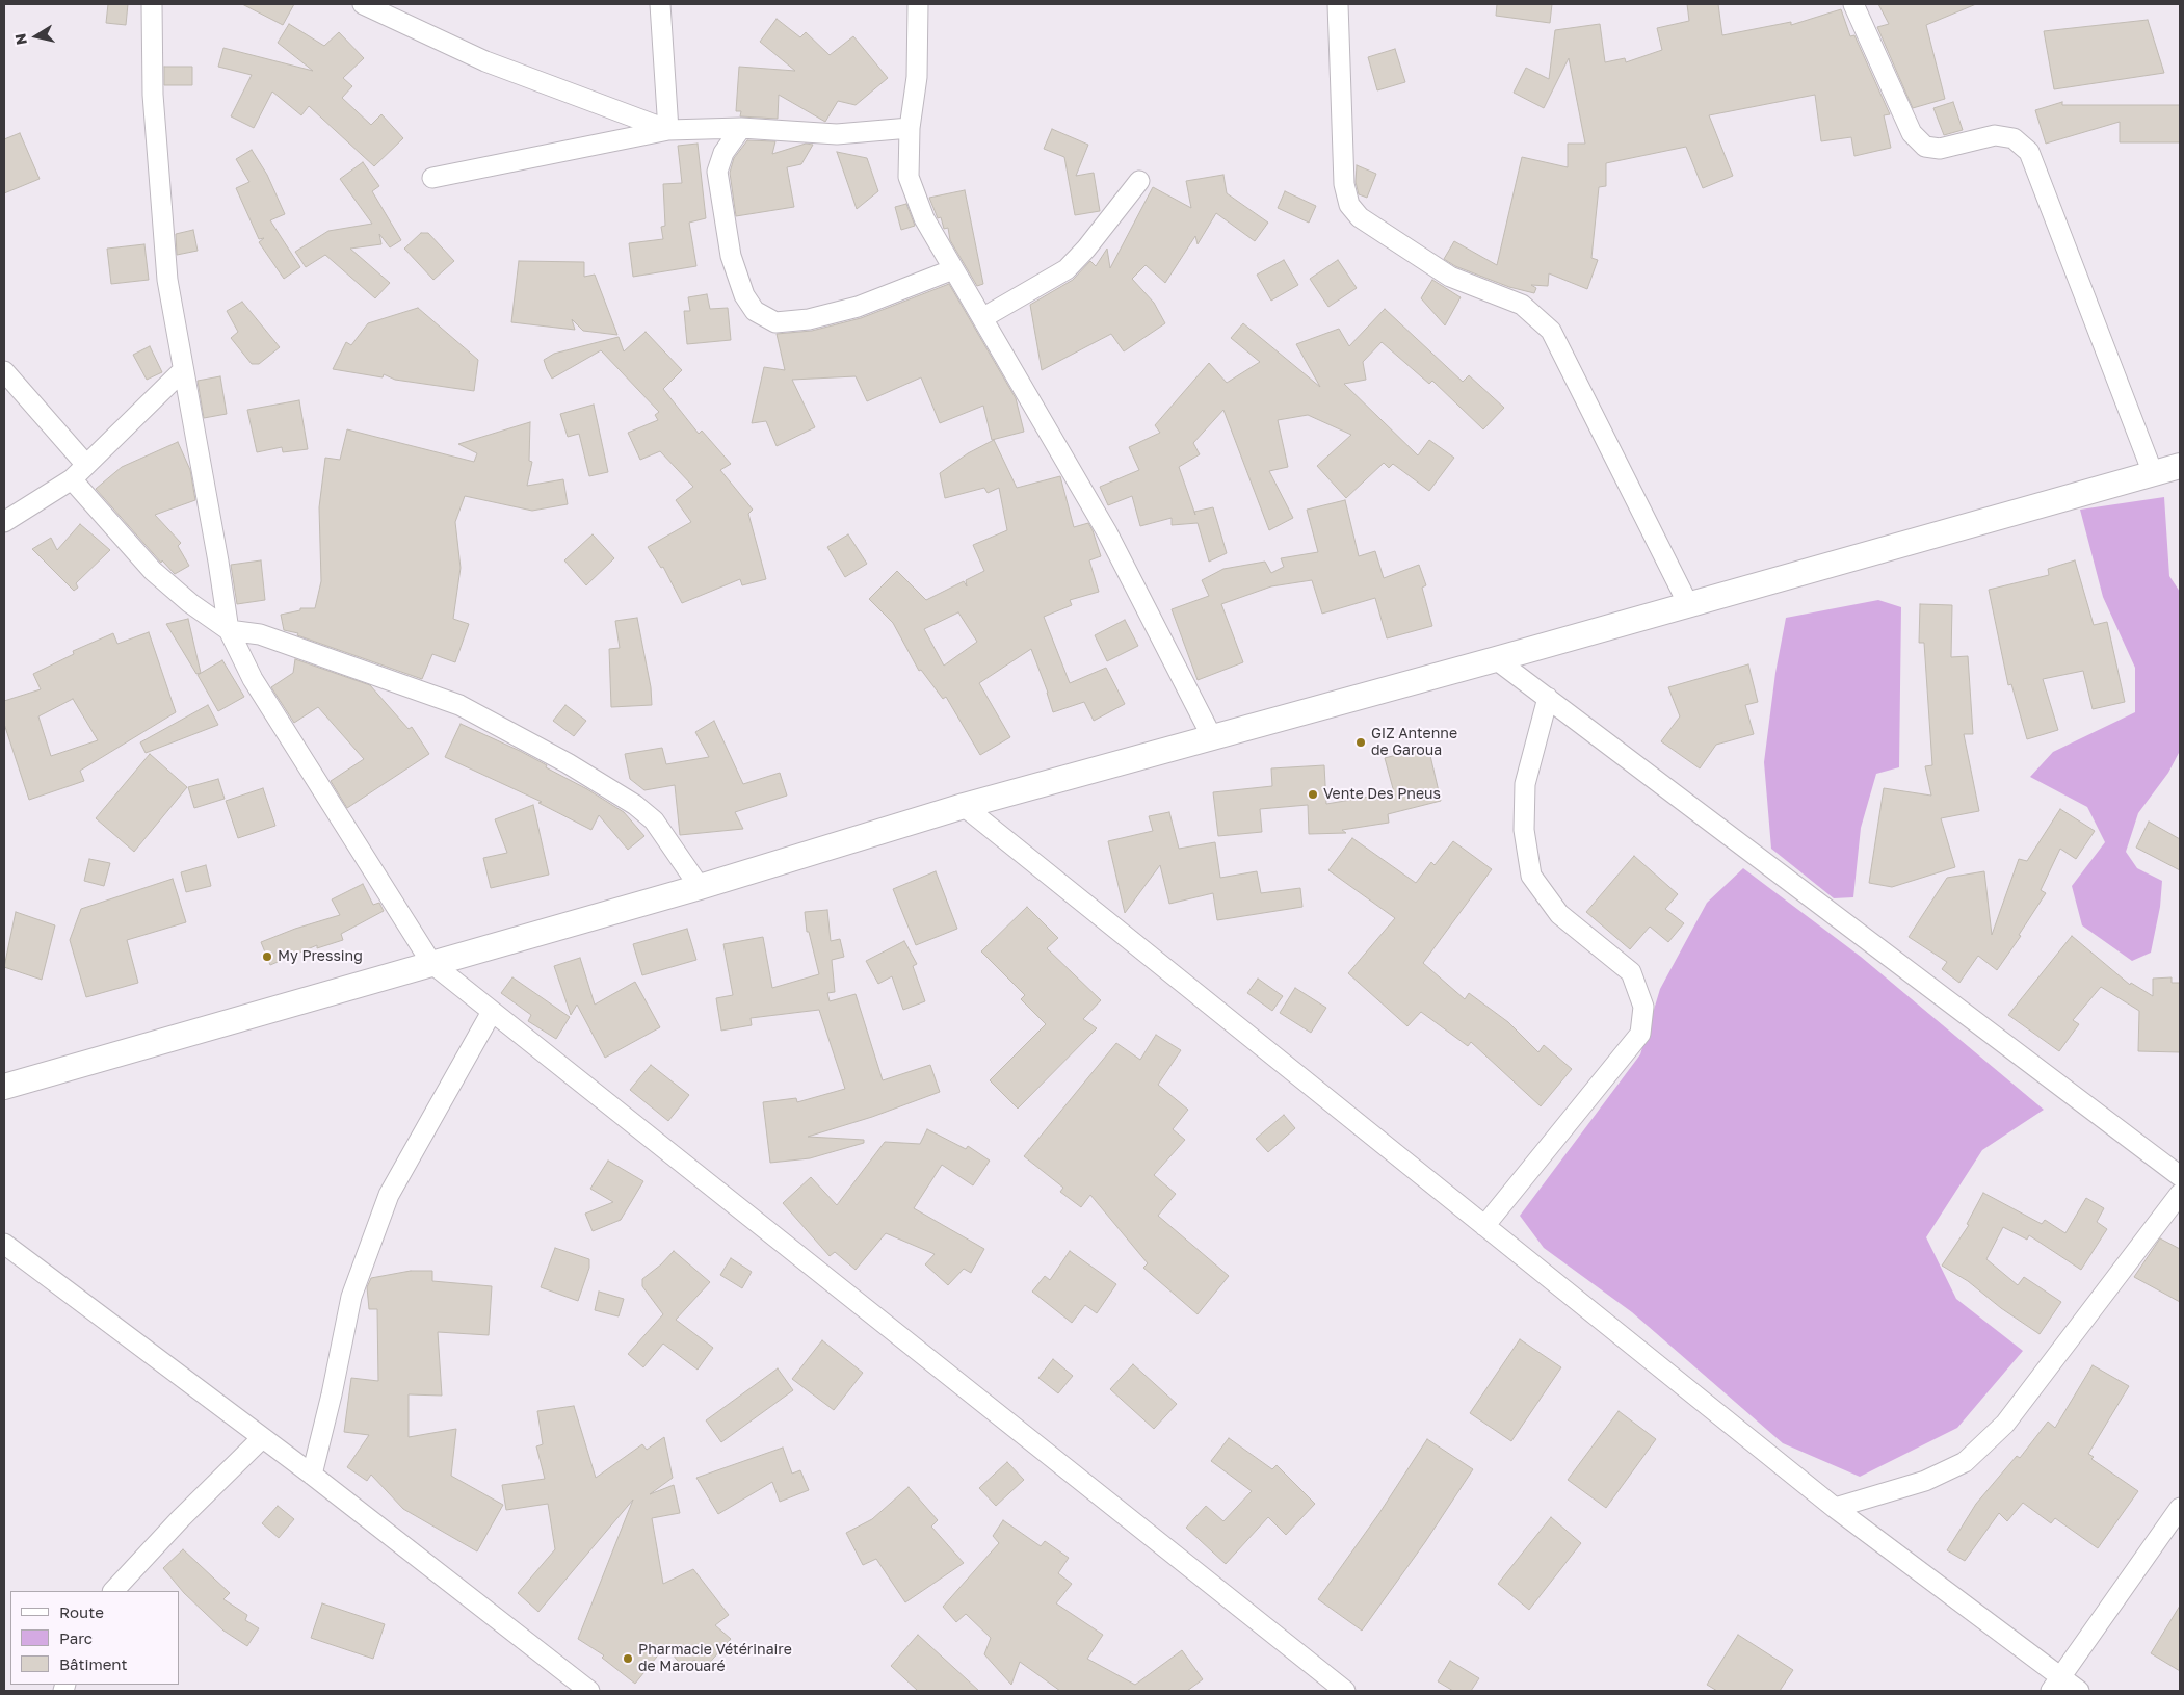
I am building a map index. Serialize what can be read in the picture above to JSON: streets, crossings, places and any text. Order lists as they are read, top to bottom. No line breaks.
{"places":["GIZ Antenne de Garoua","Vente Des Pneus","My Pressing","Pharmacie Vétérinaire de Marouaré"],"legend":["Route","Parc","Bâtiment"],"north":"left"}
